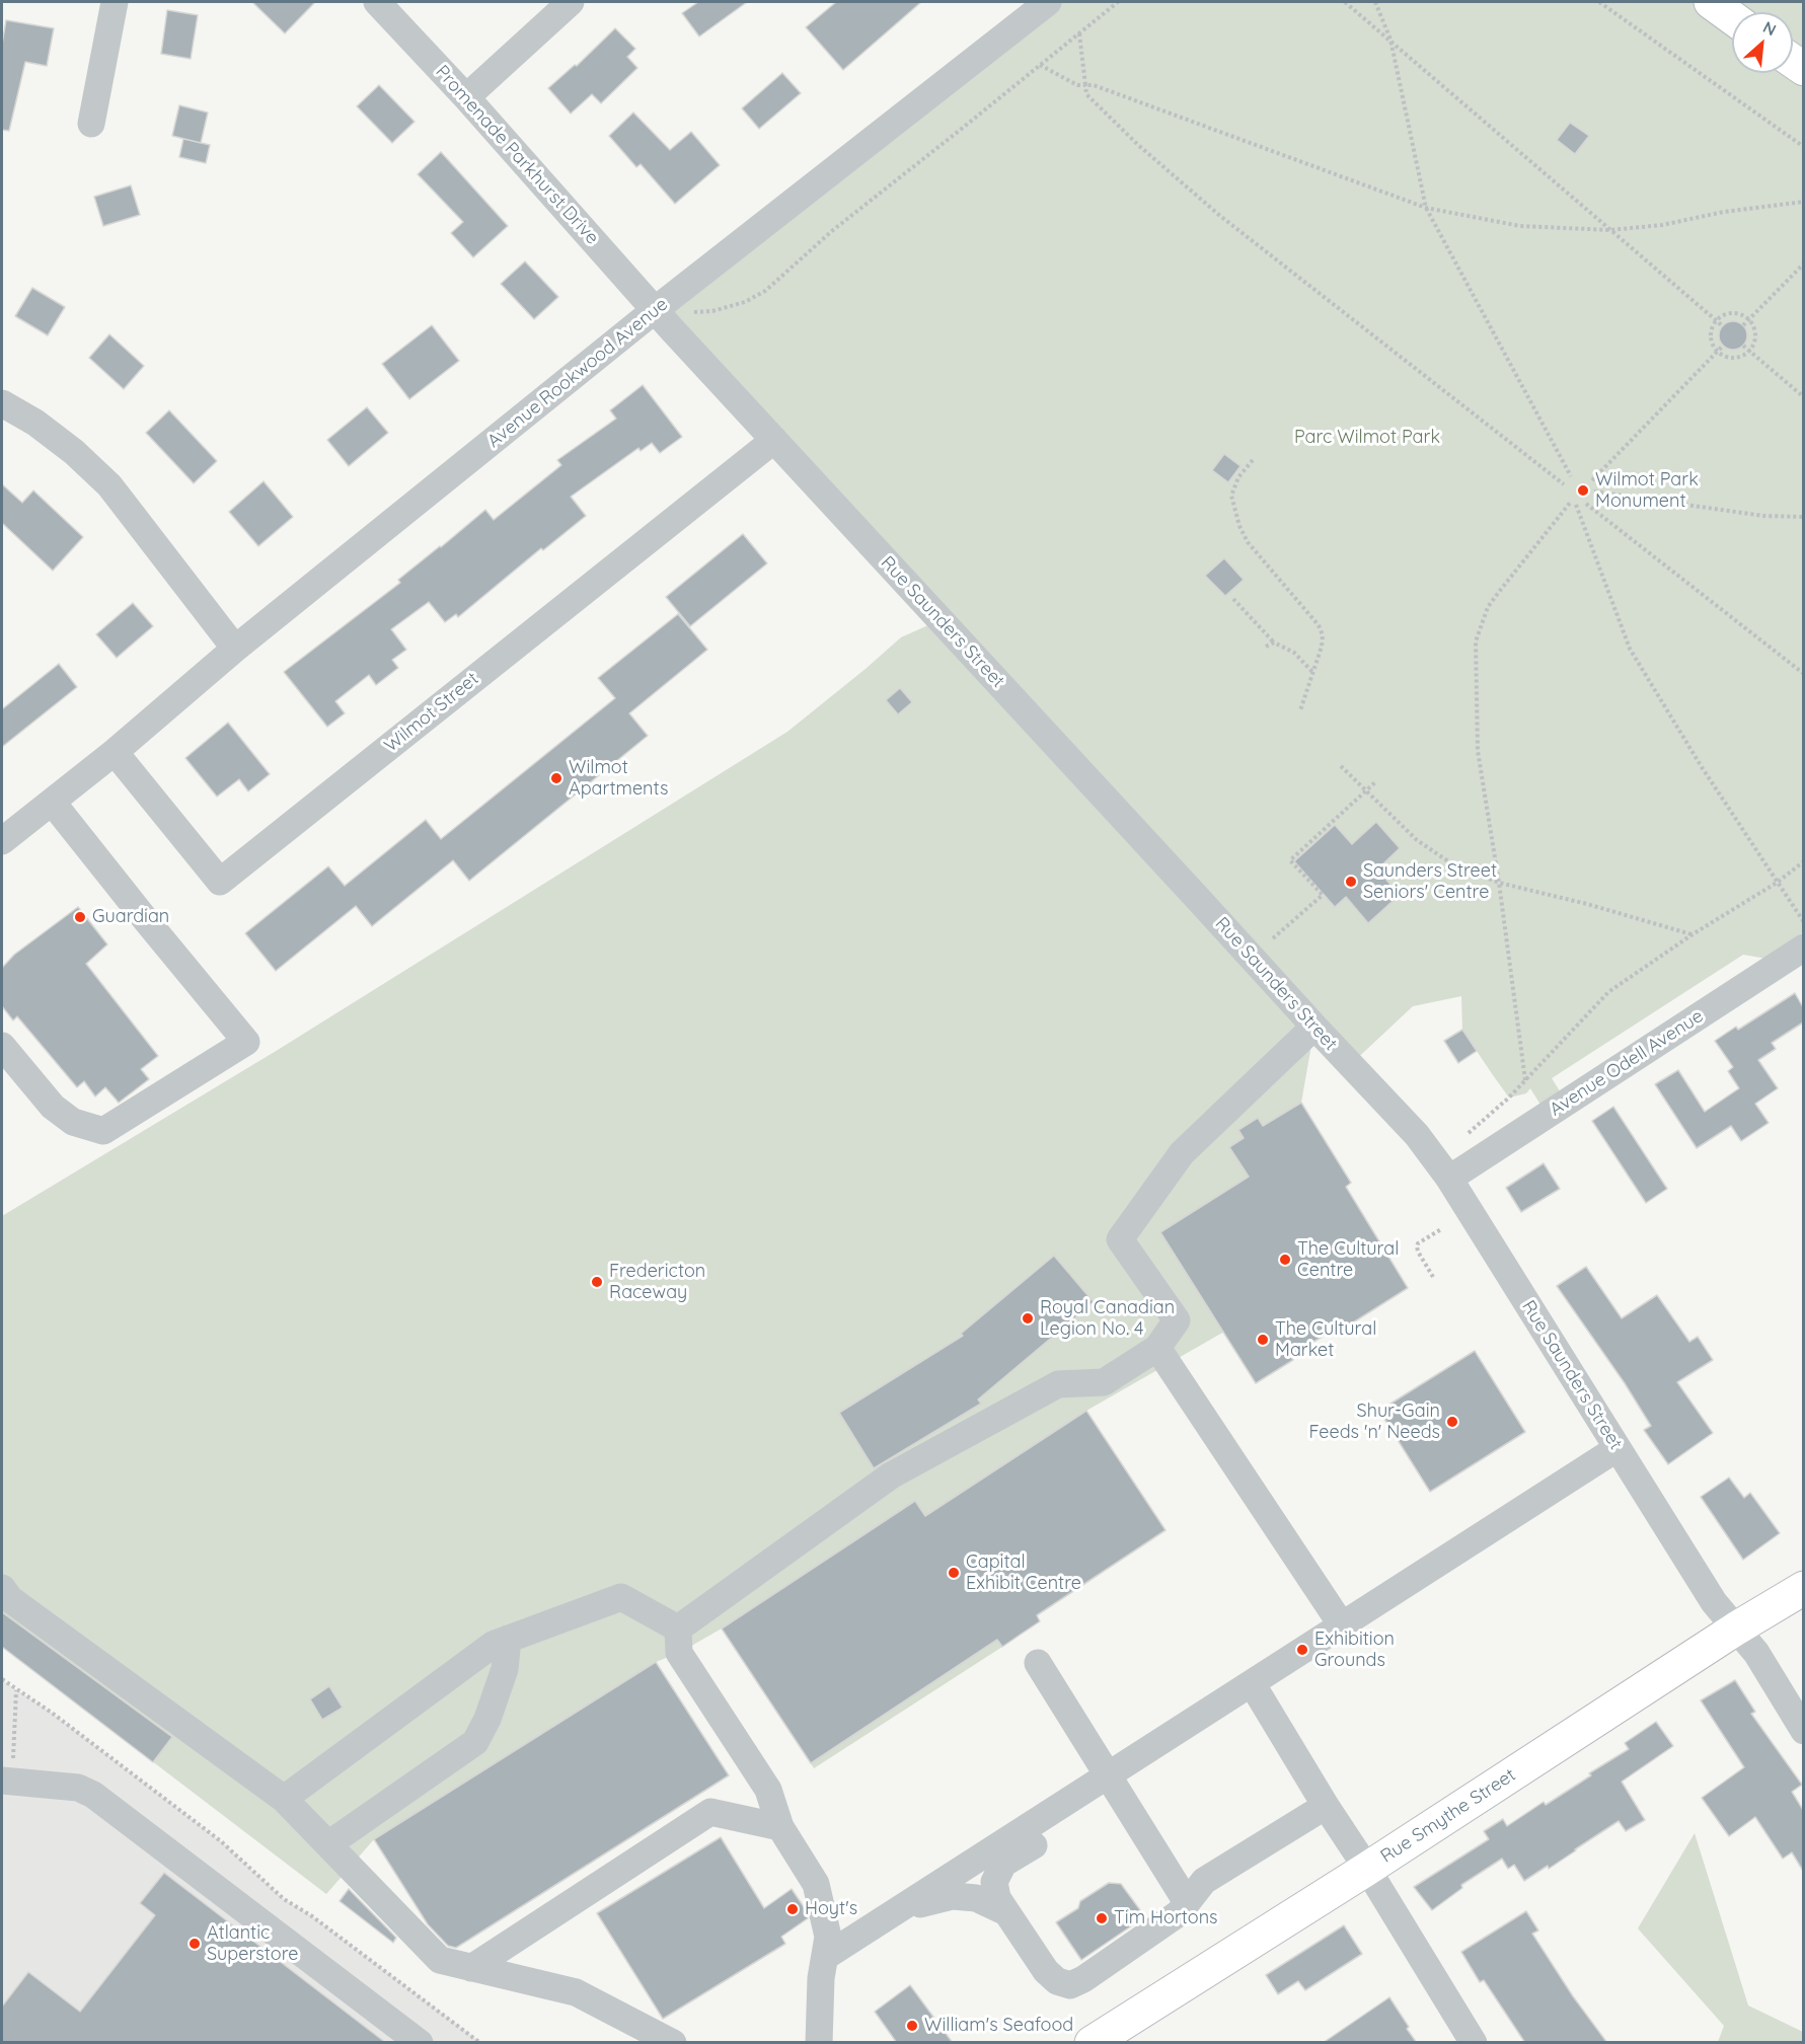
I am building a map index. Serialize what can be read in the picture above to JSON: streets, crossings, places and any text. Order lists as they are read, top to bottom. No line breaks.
{"streets":{"main road":["Rue Smythe Street"],"street":["Promenade Parkhurst Drive","Avenue Rookwood Avenue","Rue Saunders Street","Wilmot Street","Avenue Odell Avenue"]},"crossings":[["Promenade Parkhurst Drive","Avenue Rookwood Avenue"],["Promenade Parkhurst Drive","Rue Saunders Street"],["Avenue Rookwood Avenue","Rue Saunders Street"],["Avenue Rookwood Avenue","Wilmot Street"],["Rue Saunders Street","Wilmot Street"],["Rue Saunders Street","Avenue Odell Avenue"],["Rue Saunders Street","Rue Smythe Street"]],"parks":["Parc Wilmot Park"],"places":["Wilmot Park Monument","Wilmot Apartments","Saunders Street Seniors' Centre","Guardian","The Cultural Centre","Fredericton Raceway","Royal Canadian Legion No. 4","The Cultural Market","Shur-Gain Feeds 'n' Needs","Capital Exhibit Centre","Exhibition Grounds","Hoyt's","Tim Hortons","Atlantic Superstore","William's Seafood"],"north":"top right"}
